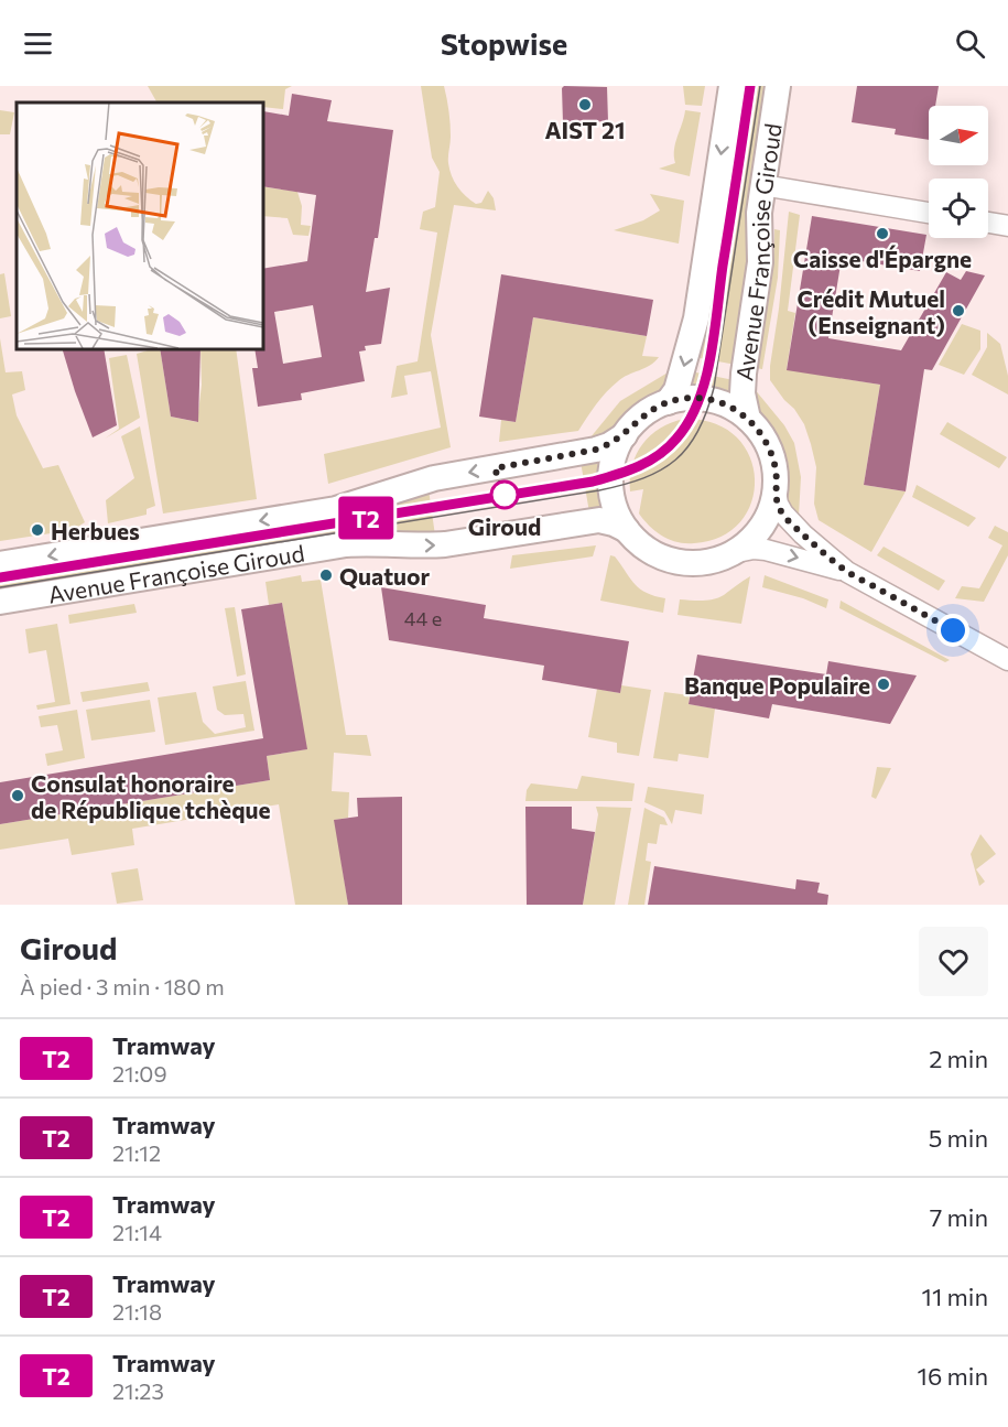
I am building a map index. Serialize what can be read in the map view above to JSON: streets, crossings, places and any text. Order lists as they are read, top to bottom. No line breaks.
{"streets":{"street":["Avenue Françoise Giroud"]},"places":["AIST 21","Caisse d'Épargne","Crédit Mutuel (Enseignant)","Giroud","Herbues","Quatuor","Banque Populaire","Consulat honoraire de République tchèque"],"lines":["tram line T2"],"house_numbers":["44 e"],"north":"right","page":{"header":"Stopwise","on_map":"T2","heading":["Giroud","À pied · 3 min · 180 m"],"list":[{"mark":"T2","name":"Tramway","note":"21:09","value":"2 min"},{"mark":"T2","name":"Tramway","note":"21:12","value":"5 min"},{"mark":"T2","name":"Tramway","note":"21:14","value":"7 min"},{"mark":"T2","name":"Tramway","note":"21:18","value":"11 min"},{"mark":"T2","name":"Tramway","note":"21:23","value":"16 min"}]}}
